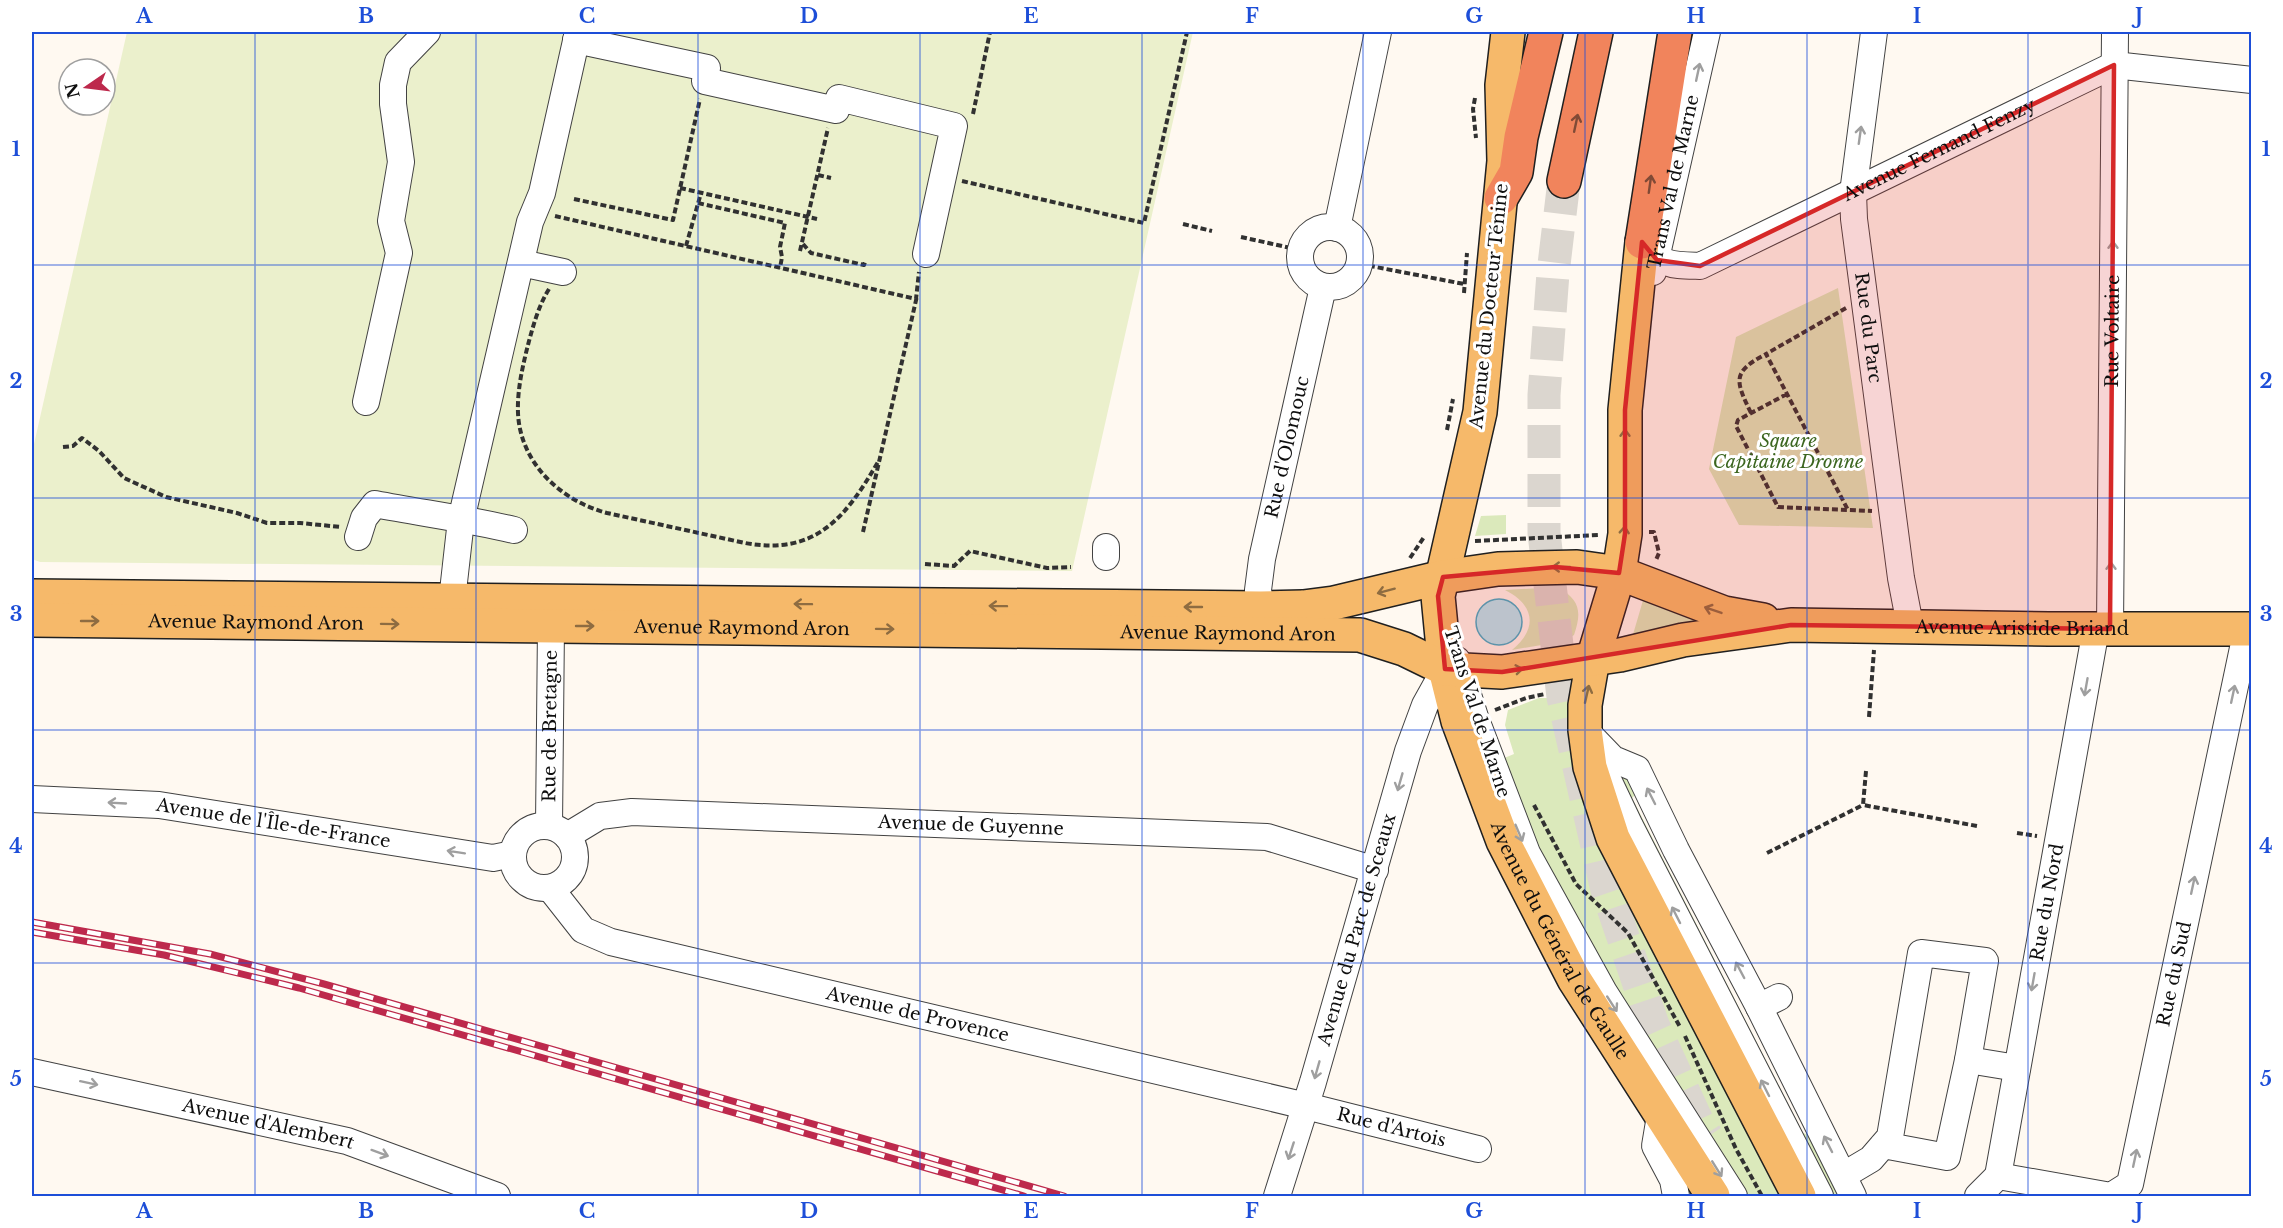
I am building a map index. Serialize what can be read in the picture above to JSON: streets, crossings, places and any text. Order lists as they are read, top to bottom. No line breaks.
{"streets":{"main road":["Avenue du Docteur Ténine","Avenue Raymond Aron","Avenue Aristide Briand","Avenue du Général de Gaulle"],"street":["Avenue Fernand Fenzy","Trans Val de Marne","Rue du Parc","Rue Voltaire","Rue d'Olomouc","Rue de Bretagne","Avenue de l'Île-de-France","Avenue de Guyenne","Rue du Nord","Avenue du Parc de Sceaux","Rue du Sud","Avenue de Provence","Avenue d'Alembert","Rue d'Artois"]},"crossings":[["Avenue Fernand Fenzy","Trans Val de Marne"],["Avenue Fernand Fenzy","Rue du Parc"],["Avenue Fernand Fenzy","Rue Voltaire"],["Trans Val de Marne","Avenue du Docteur Ténine"],["Trans Val de Marne","Avenue Raymond Aron"],["Trans Val de Marne","Avenue Aristide Briand"],["Trans Val de Marne","Avenue du Parc de Sceaux"],["Trans Val de Marne","Avenue du Général de Gaulle"],["Avenue du Docteur Ténine","Avenue Raymond Aron"],["Avenue du Docteur Ténine","Avenue Aristide Briand"],["Avenue du Docteur Ténine","Avenue du Parc de Sceaux"],["Avenue du Docteur Ténine","Avenue du Général de Gaulle"],["Rue du Parc","Avenue Aristide Briand"],["Rue Voltaire","Avenue Aristide Briand"],["Rue Voltaire","Rue du Nord"],["Rue d'Olomouc","Avenue Raymond Aron"],["Avenue Raymond Aron","Avenue Aristide Briand"],["Avenue Raymond Aron","Rue de Bretagne"],["Avenue Raymond Aron","Avenue du Parc de Sceaux"],["Avenue Raymond Aron","Avenue du Général de Gaulle"],["Avenue Aristide Briand","Rue du Nord"],["Avenue Aristide Briand","Avenue du Parc de Sceaux"],["Avenue Aristide Briand","Avenue du Général de Gaulle"],["Avenue Aristide Briand","Rue du Sud"],["Rue de Bretagne","Avenue de l'Île-de-France"],["Rue de Bretagne","Avenue de Guyenne"],["Rue de Bretagne","Avenue de Provence"],["Avenue de l'Île-de-France","Avenue de Guyenne"],["Avenue de l'Île-de-France","Avenue de Provence"],["Avenue de Guyenne","Avenue du Parc de Sceaux"],["Avenue de Guyenne","Avenue de Provence"],["Rue du Nord","Rue du Sud"],["Avenue du Parc de Sceaux","Avenue du Général de Gaulle"],["Avenue du Parc de Sceaux","Avenue de Provence"],["Avenue du Parc de Sceaux","Rue d'Artois"],["Avenue de Provence","Rue d'Artois"]],"one_way":["Rue Voltaire","Avenue de l'Île-de-France","Rue du Nord","Avenue du Parc de Sceaux","Rue du Sud","Avenue d'Alembert"],"parks":["Square Capitaine Dronne"],"north":"left","grid":{"columns":["A","B","C","D","E","F","G","H","I","J"],"rows":["1","2","3","4","5"]}}
